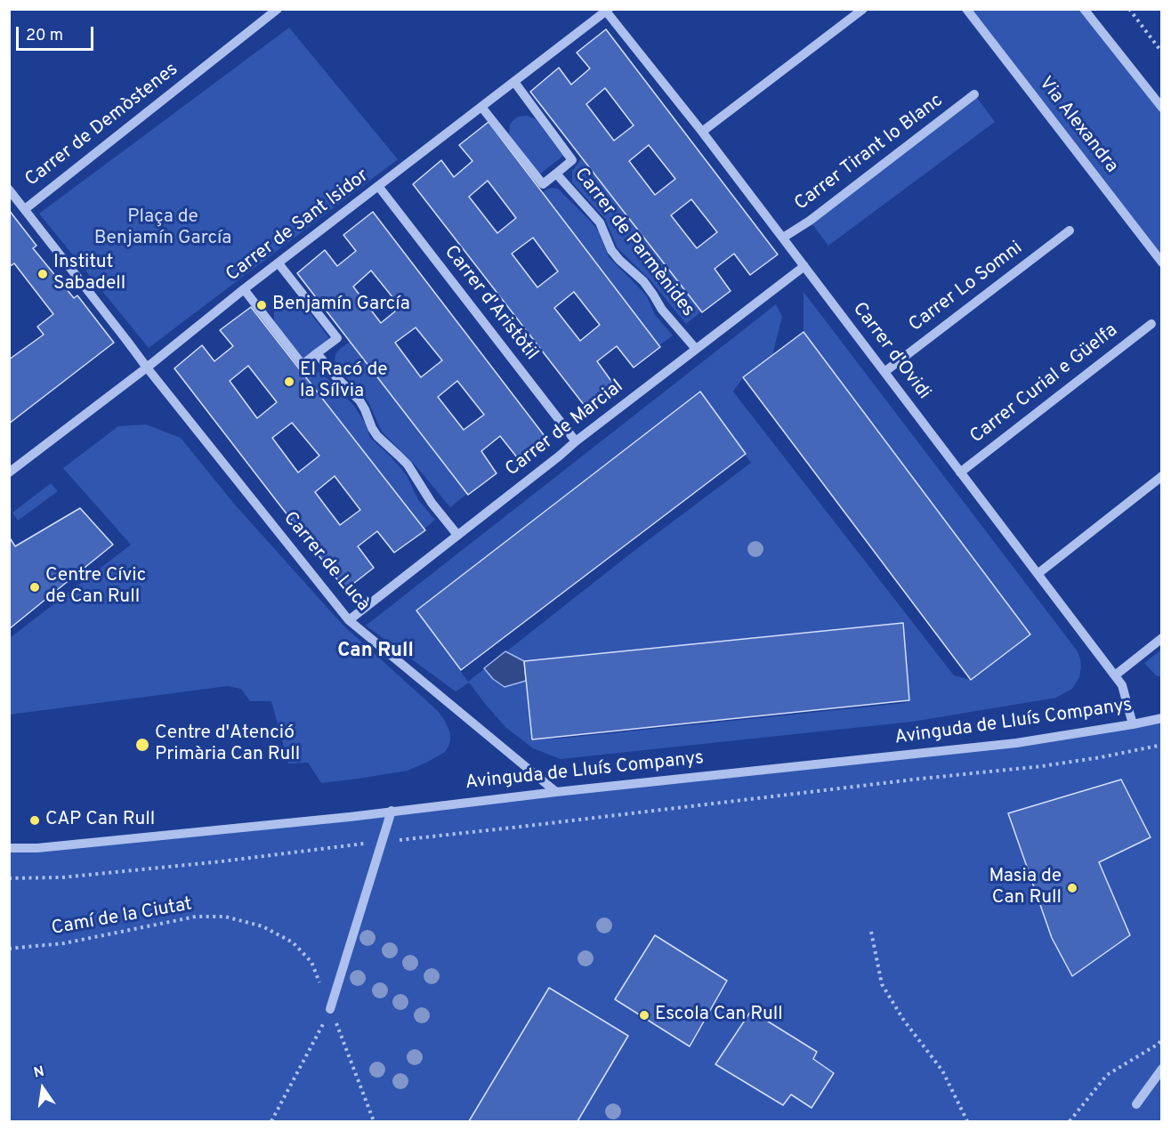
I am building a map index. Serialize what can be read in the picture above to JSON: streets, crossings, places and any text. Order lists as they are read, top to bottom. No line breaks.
{"streets":{"street":["Carrer de Demòstenes","Via Alexandra","Carrer Tirant lo Blanc","Carrer de Sant Isidor","Carrer de Parmènides","Carrer Lo Somni","Carrer d'Aristòtil","Carrer d'Ovidi","Carrer Curial e Güelfa","Carrer de Marcial","Carrer de Lucà","Avinguda de Lluís Companys"],"path":["Camí de la Ciutat"]},"crossings":[["Carrer de Demòstenes","Carrer de Lucà"],["Carrer Tirant lo Blanc","Carrer d'Ovidi"],["Carrer de Sant Isidor","Carrer de Parmènides"],["Carrer de Sant Isidor","Carrer d'Aristòtil"],["Carrer de Sant Isidor","Carrer d'Ovidi"],["Carrer de Sant Isidor","Carrer de Lucà"],["Carrer de Parmènides","Carrer de Marcial"],["Carrer Lo Somni","Carrer d'Ovidi"],["Carrer d'Aristòtil","Carrer de Marcial"],["Carrer d'Ovidi","Carrer Curial e Güelfa"],["Carrer d'Ovidi","Carrer de Marcial"],["Carrer d'Ovidi","Avinguda de Lluís Companys"],["Carrer de Marcial","Carrer de Lucà"],["Carrer de Lucà","Avinguda de Lluís Companys"]],"districts":["Can Rull"],"parks":["Plaça de Benjamín García"],"places":["Institut Sabadell","Benjamín García","El Racó de la Sílvia","Centre Cívic de Can Rull","Centre d'Atenció Primària Can Rull","CAP Can Rull","Masia de Can Rull","Escola Can Rull"],"scale_bar":"20 m","north":"top"}
